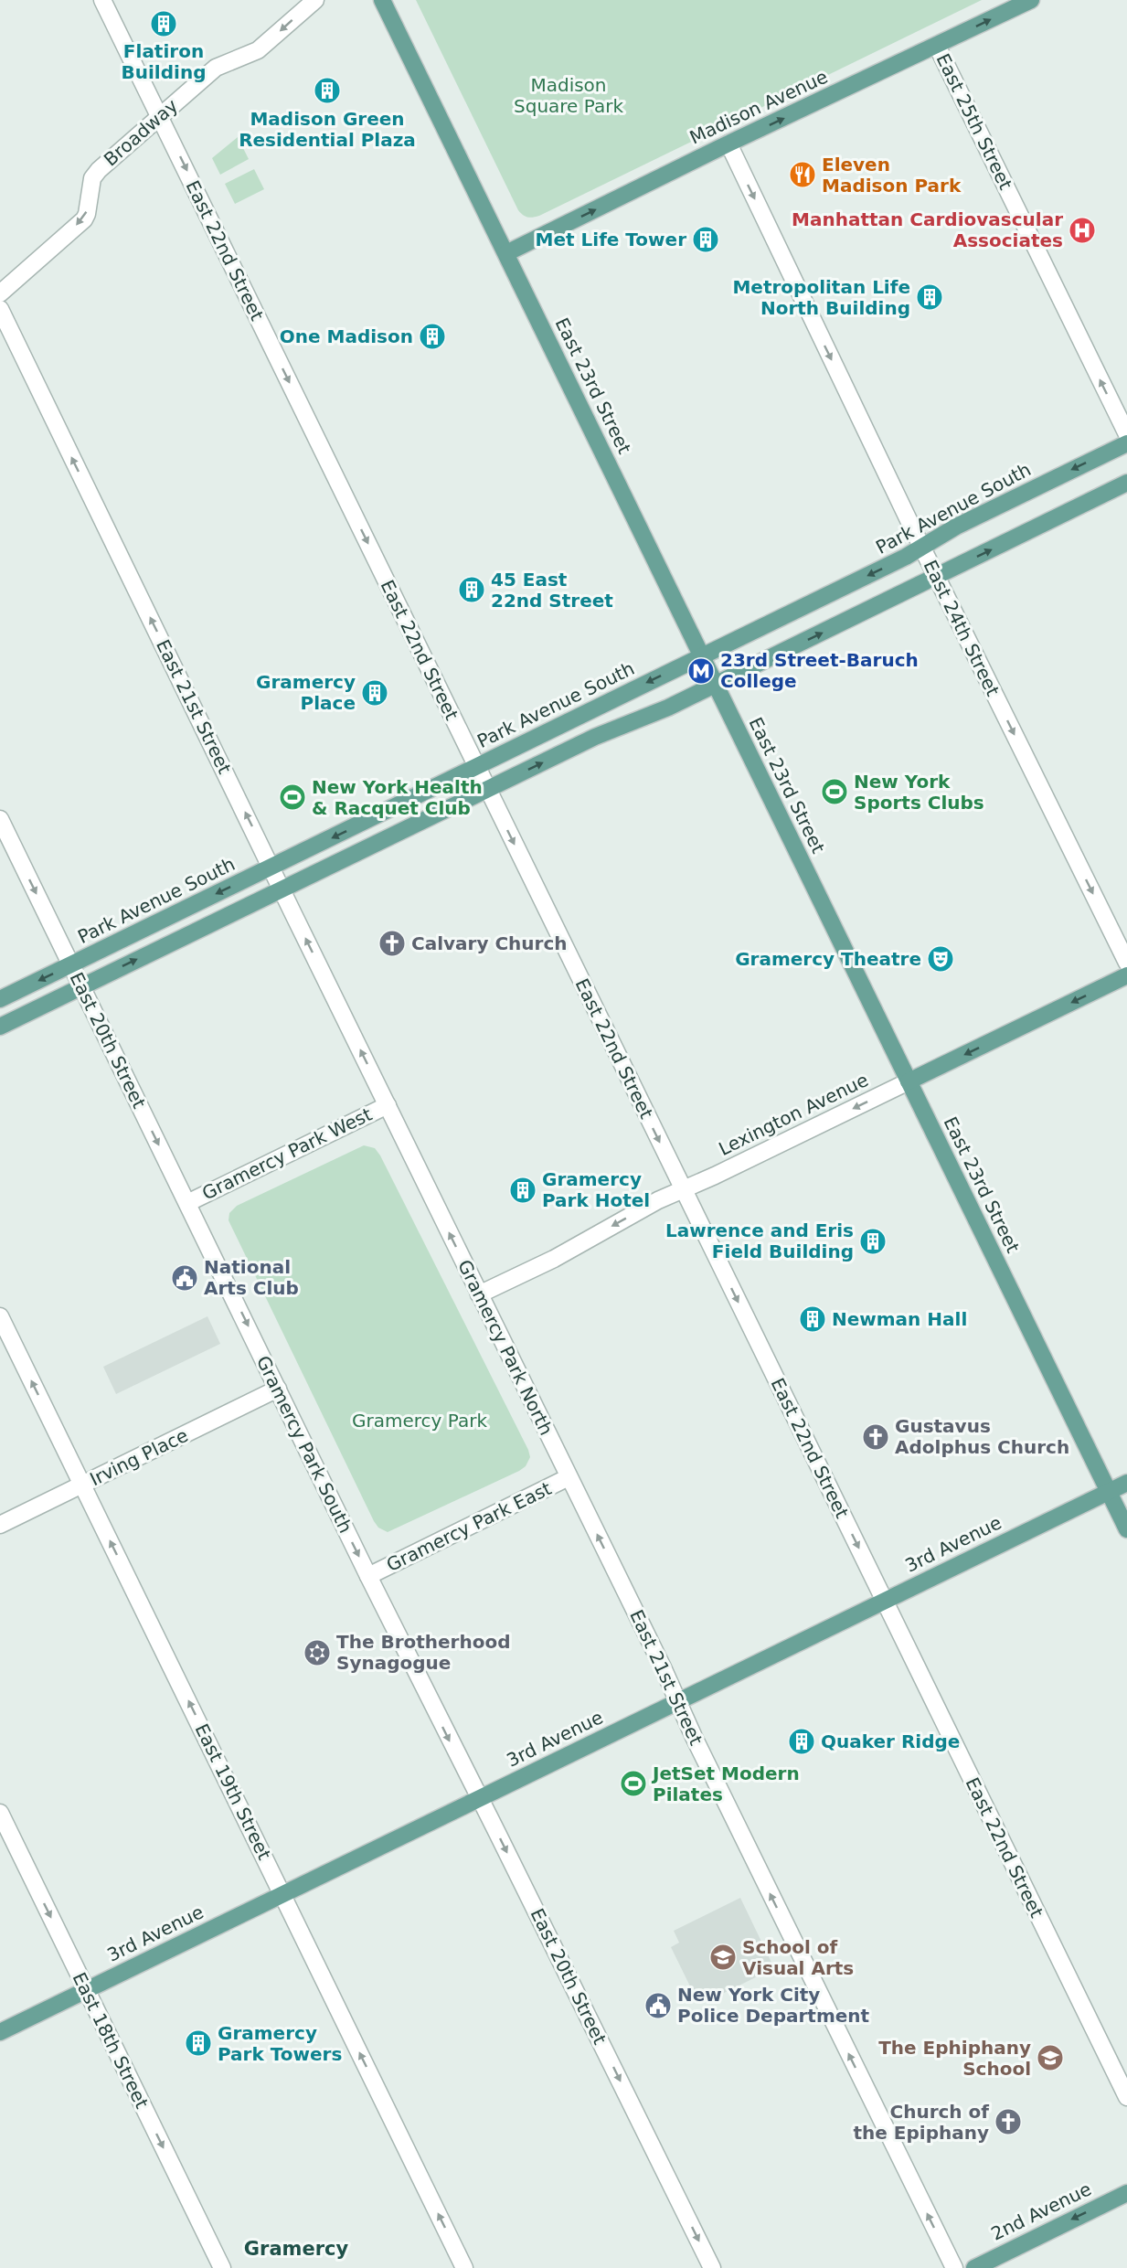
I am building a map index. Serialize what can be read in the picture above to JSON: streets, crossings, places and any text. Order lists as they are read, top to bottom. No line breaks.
{"streets":{"main road":["Madison Avenue","East 23rd Street","Park Avenue South","Lexington Avenue","3rd Avenue","2nd Avenue"],"street":["East 25th Street","Broadway","East 22nd Street","East 24th Street","East 21st Street","East 20th Street","Gramercy Park West","Gramercy Park North","Gramercy Park South","Irving Place","Gramercy Park East","East 19th Street","East 18th Street"]},"crossings":[["Madison Avenue","East 25th Street"],["Madison Avenue","East 23rd Street"],["Madison Avenue","East 24th Street"],["Broadway","East 22nd Street"],["East 22nd Street","Park Avenue South"],["East 22nd Street","Lexington Avenue"],["East 22nd Street","3rd Avenue"],["East 23rd Street","Park Avenue South"],["East 23rd Street","Lexington Avenue"],["East 23rd Street","3rd Avenue"],["Park Avenue South","East 24th Street"],["Park Avenue South","East 21st Street"],["Park Avenue South","East 20th Street"],["East 21st Street","Gramercy Park West"],["East 21st Street","Gramercy Park North"],["East 21st Street","3rd Avenue"],["East 20th Street","Gramercy Park West"],["East 20th Street","Gramercy Park South"],["East 20th Street","3rd Avenue"],["Lexington Avenue","Gramercy Park North"],["Gramercy Park West","Gramercy Park North"],["Gramercy Park West","Gramercy Park South"],["Gramercy Park North","Gramercy Park East"],["Gramercy Park South","Irving Place"],["Gramercy Park South","Gramercy Park East"],["Irving Place","East 19th Street"],["3rd Avenue","East 19th Street"],["3rd Avenue","East 18th Street"]],"one_way":["Madison Avenue","East 25th Street","Broadway","East 22nd Street","East 24th Street","East 21st Street","East 20th Street","Lexington Avenue","Gramercy Park North","Gramercy Park South","East 19th Street","East 18th Street","2nd Avenue"],"districts":["Gramercy"],"parks":["Madison Square Park","Gramercy Park"],"places":{"building":["Flatiron Building","Madison Green Residential Plaza","Met Life Tower","Metropolitan Life North Building","One Madison","45 East 22nd Street","Gramercy Place","Gramercy Park Hotel","Lawrence and Eris Field Building","Newman Hall","Quaker Ridge","Gramercy Park Towers"],"restaurant":["Eleven Madison Park"],"hospital":["Manhattan Cardiovascular Associates"],"metro station":["23rd Street-Baruch College"],"sports":["New York Sports Clubs","New York Health & Racquet Club","JetSet Modern Pilates"],"church":["Calvary Church","Gustavus Adolphus Church","Church of the Epiphany"],"theatre":["Gramercy Theatre"],"public building":["National Arts Club","New York City Police Department"],"synagogue":["The Brotherhood Synagogue"],"school or university":["School of Visual Arts","The Ephiphany School"]}}
